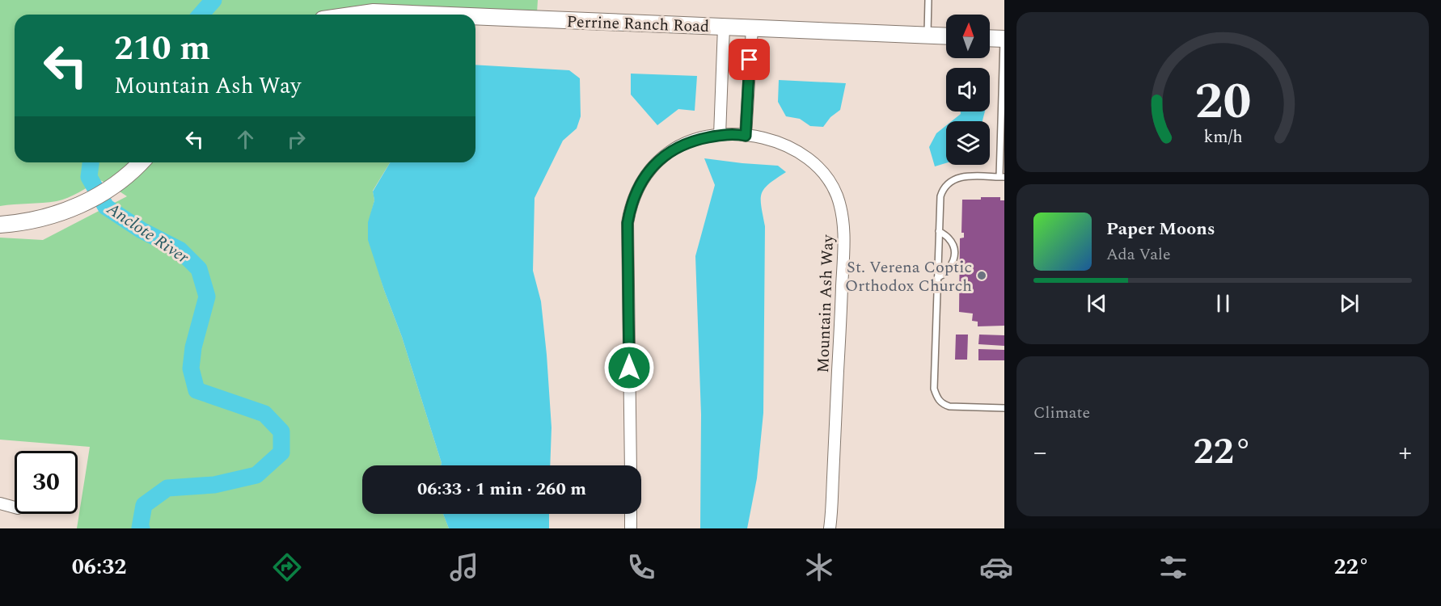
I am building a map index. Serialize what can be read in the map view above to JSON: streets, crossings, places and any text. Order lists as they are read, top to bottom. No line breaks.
{"streets":{"street":["Perrine Ranch Road","Mountain Ash Way"]},"water":["Anclote River"],"places":["St. Verena Coptic Orthodox Church"],"north":"top","page":{"turn":["210 m","Mountain Ash Way"],"song":["Paper Moons","Ada Vale"],"tile":"Climate","heat":["−","22°","+"],"limit":"30","trip":"06:33 · 1 min · 260 m","tabs":["06:32","22°"],"gauge":["20","km/h"]}}
